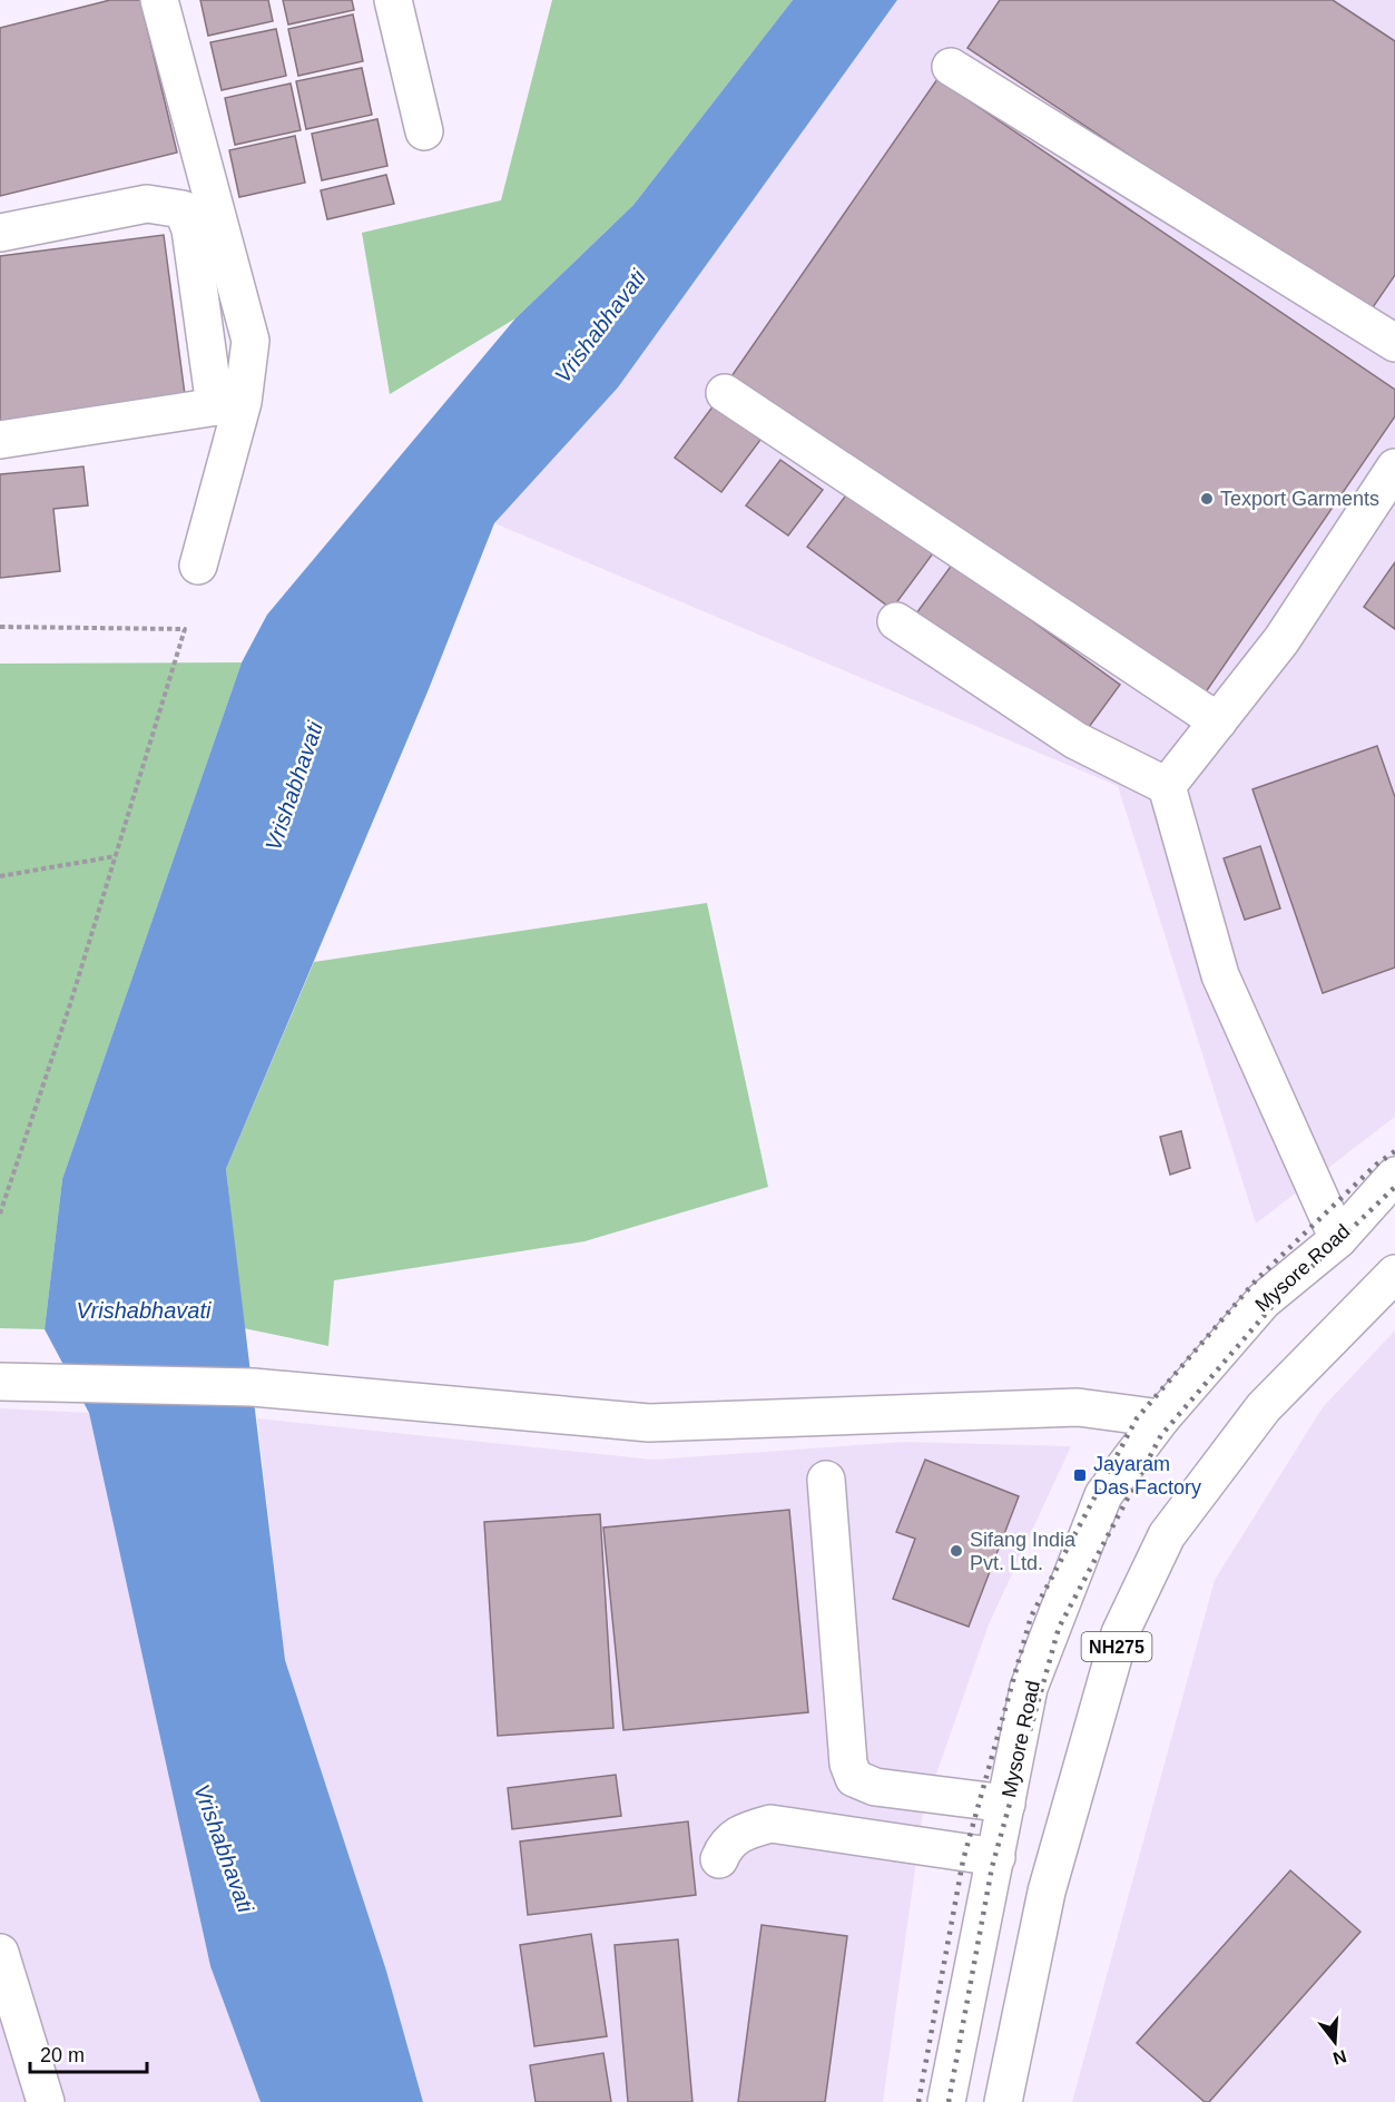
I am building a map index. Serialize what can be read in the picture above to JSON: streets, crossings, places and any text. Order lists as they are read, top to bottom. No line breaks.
{"streets":{"main road":["Mysore Road","NH275"]},"water":["Vrishabhavati"],"places":{"other":["Texport Garments","Sifang India Pvt. Ltd."],"transit":["Jayaram Das Factory"]},"scale_bar":"20 m","north":"bottom"}
